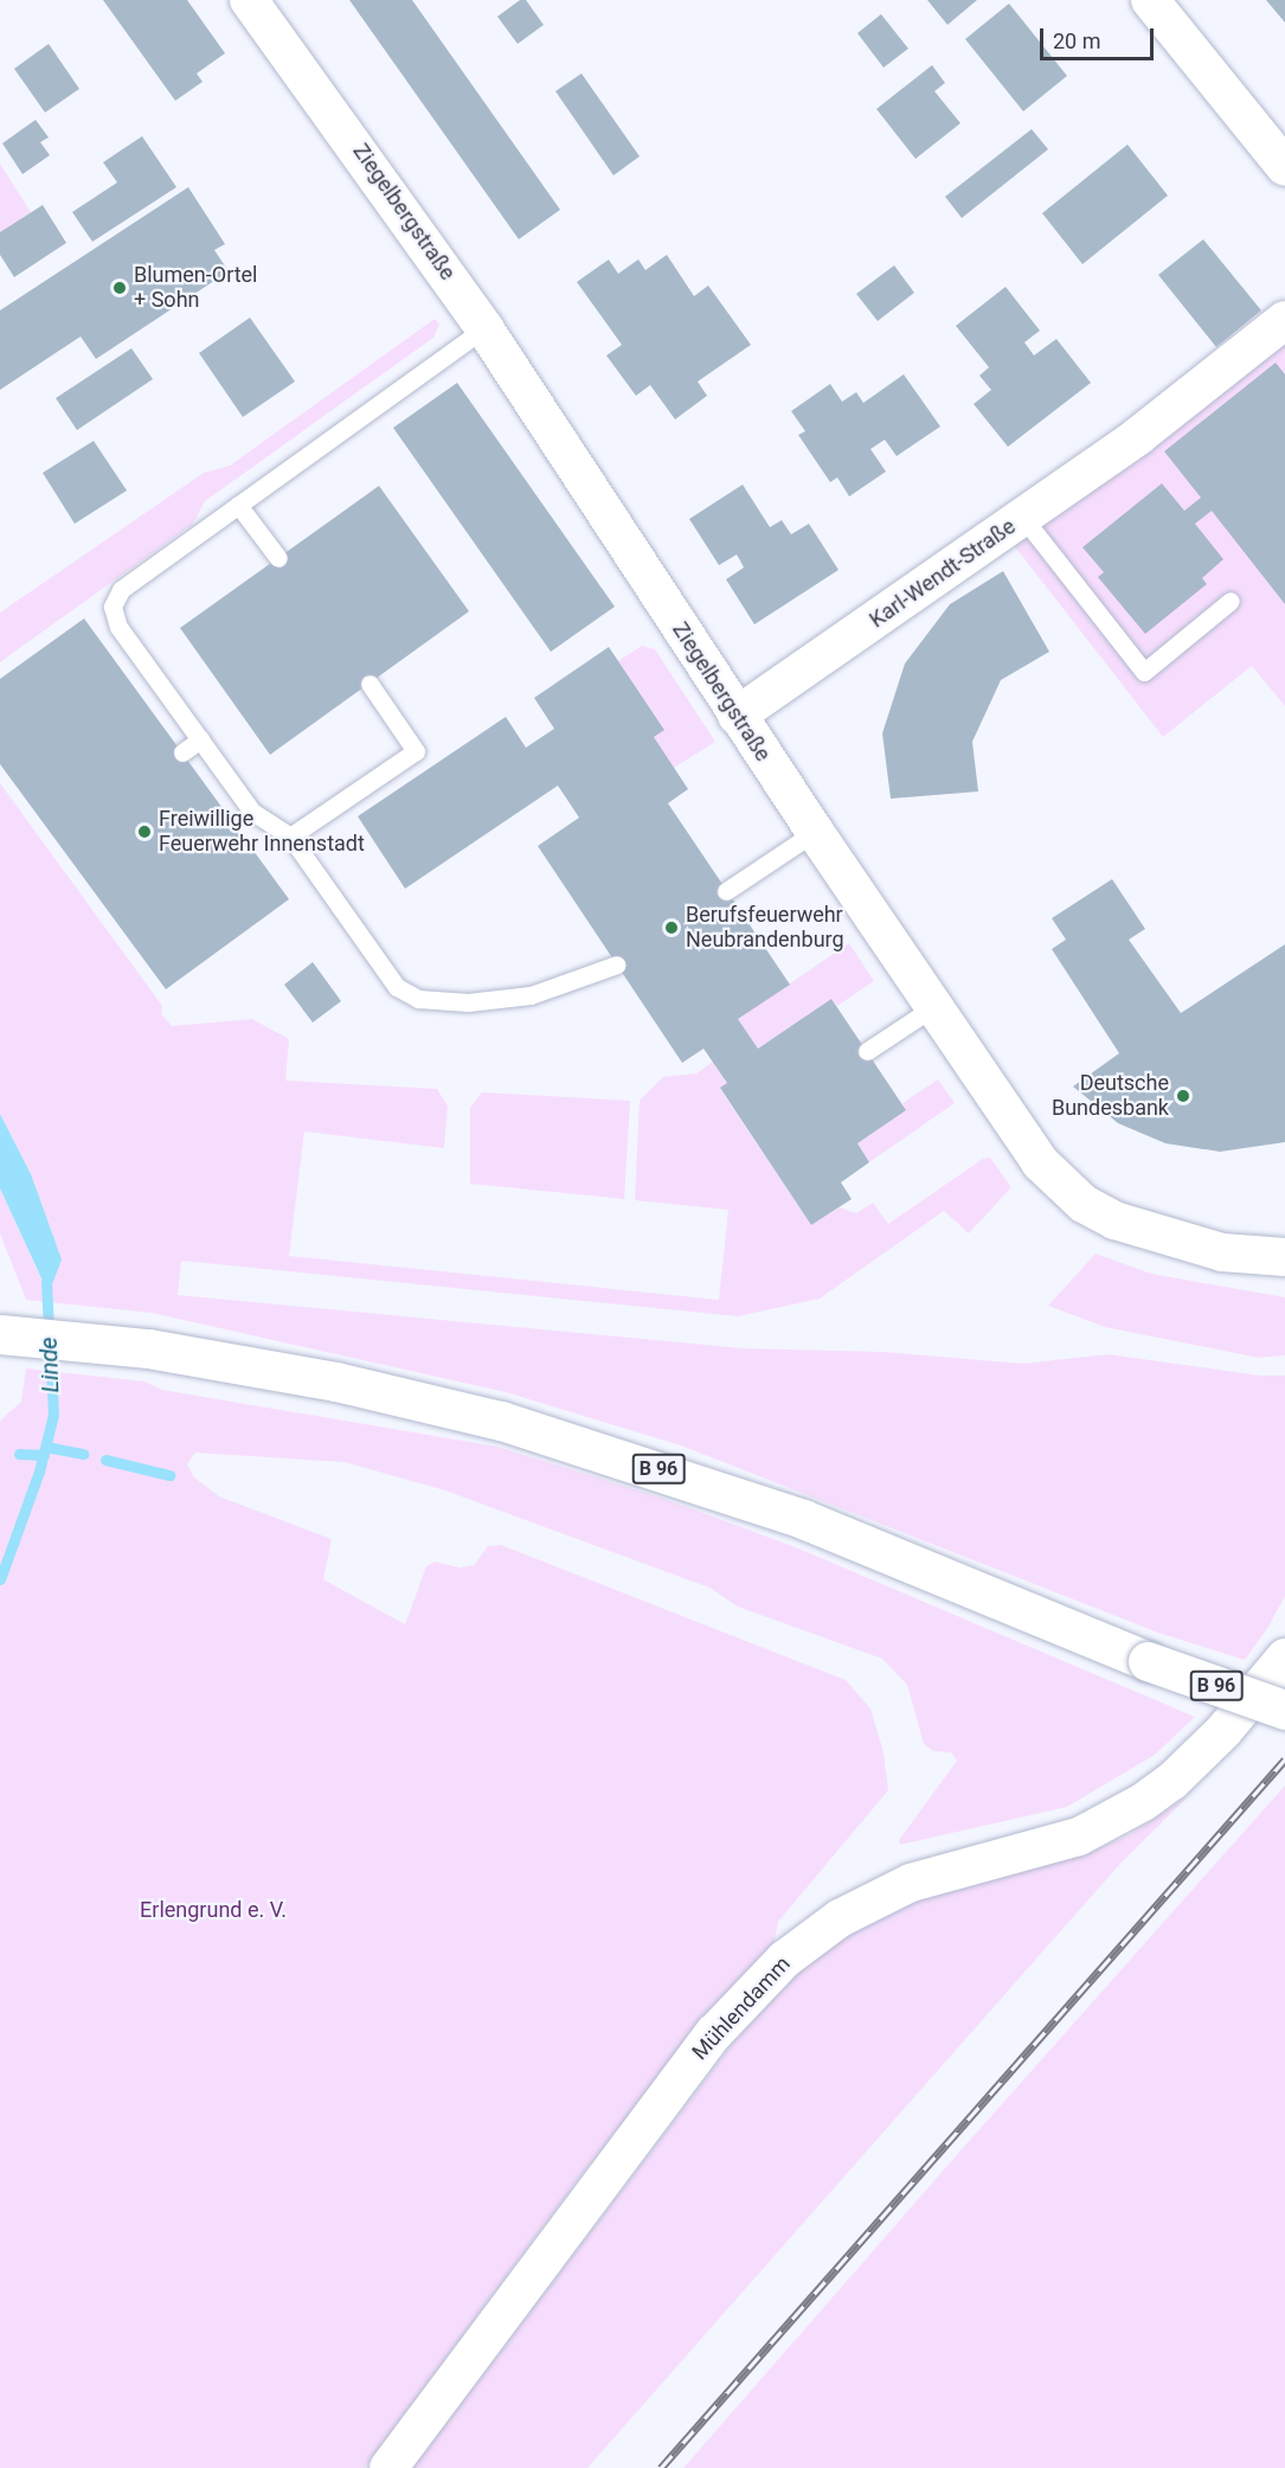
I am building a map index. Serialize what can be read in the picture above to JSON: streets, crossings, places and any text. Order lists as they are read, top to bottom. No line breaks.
{"streets":{"main road":["B 96"],"street":["Ziegelbergstraße","Karl-Wendt-Straße","Mühlendamm"]},"crossings":[["Ziegelbergstraße","Karl-Wendt-Straße"]],"water":["Linde"],"parks":["Erlengrund e. V."],"places":["Blumen-Ortel + Sohn","Freiwillige Feuerwehr Innenstadt","Berufsfeuerwehr Neubrandenburg","Deutsche Bundesbank"],"scale_bar":"20 m"}
